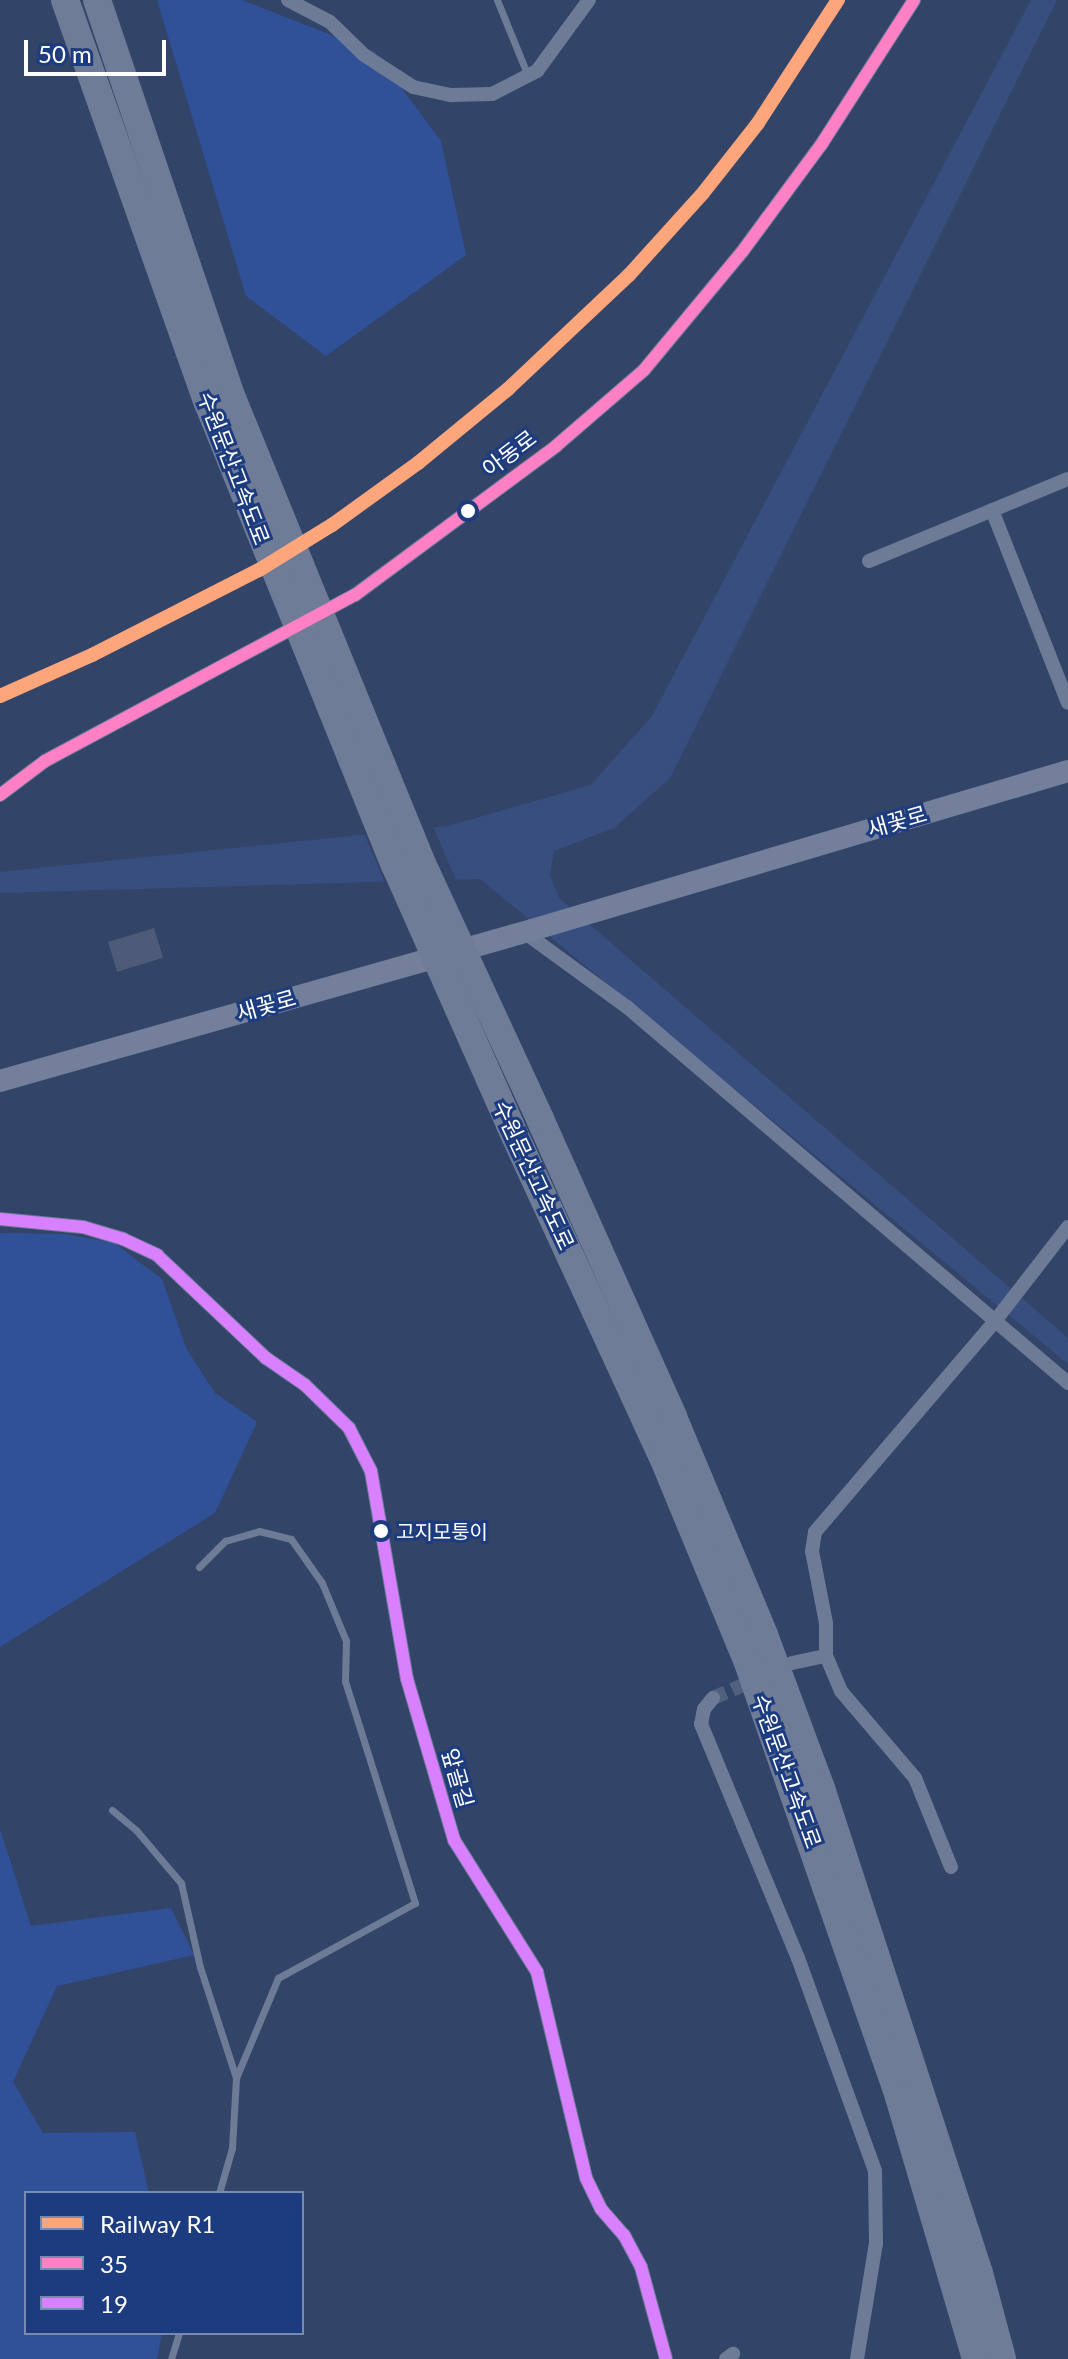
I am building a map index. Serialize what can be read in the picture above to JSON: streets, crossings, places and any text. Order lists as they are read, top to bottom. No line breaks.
{"streets":{"highway":["수원문산고속도로"],"street":["아동로","새꽃로","앞골길"]},"places":["고지모퉁이"],"lines":["rail line R1","transit line 35","transit line 19"],"legend":["Railway R1","35","19"],"scale_bar":"50 m"}
